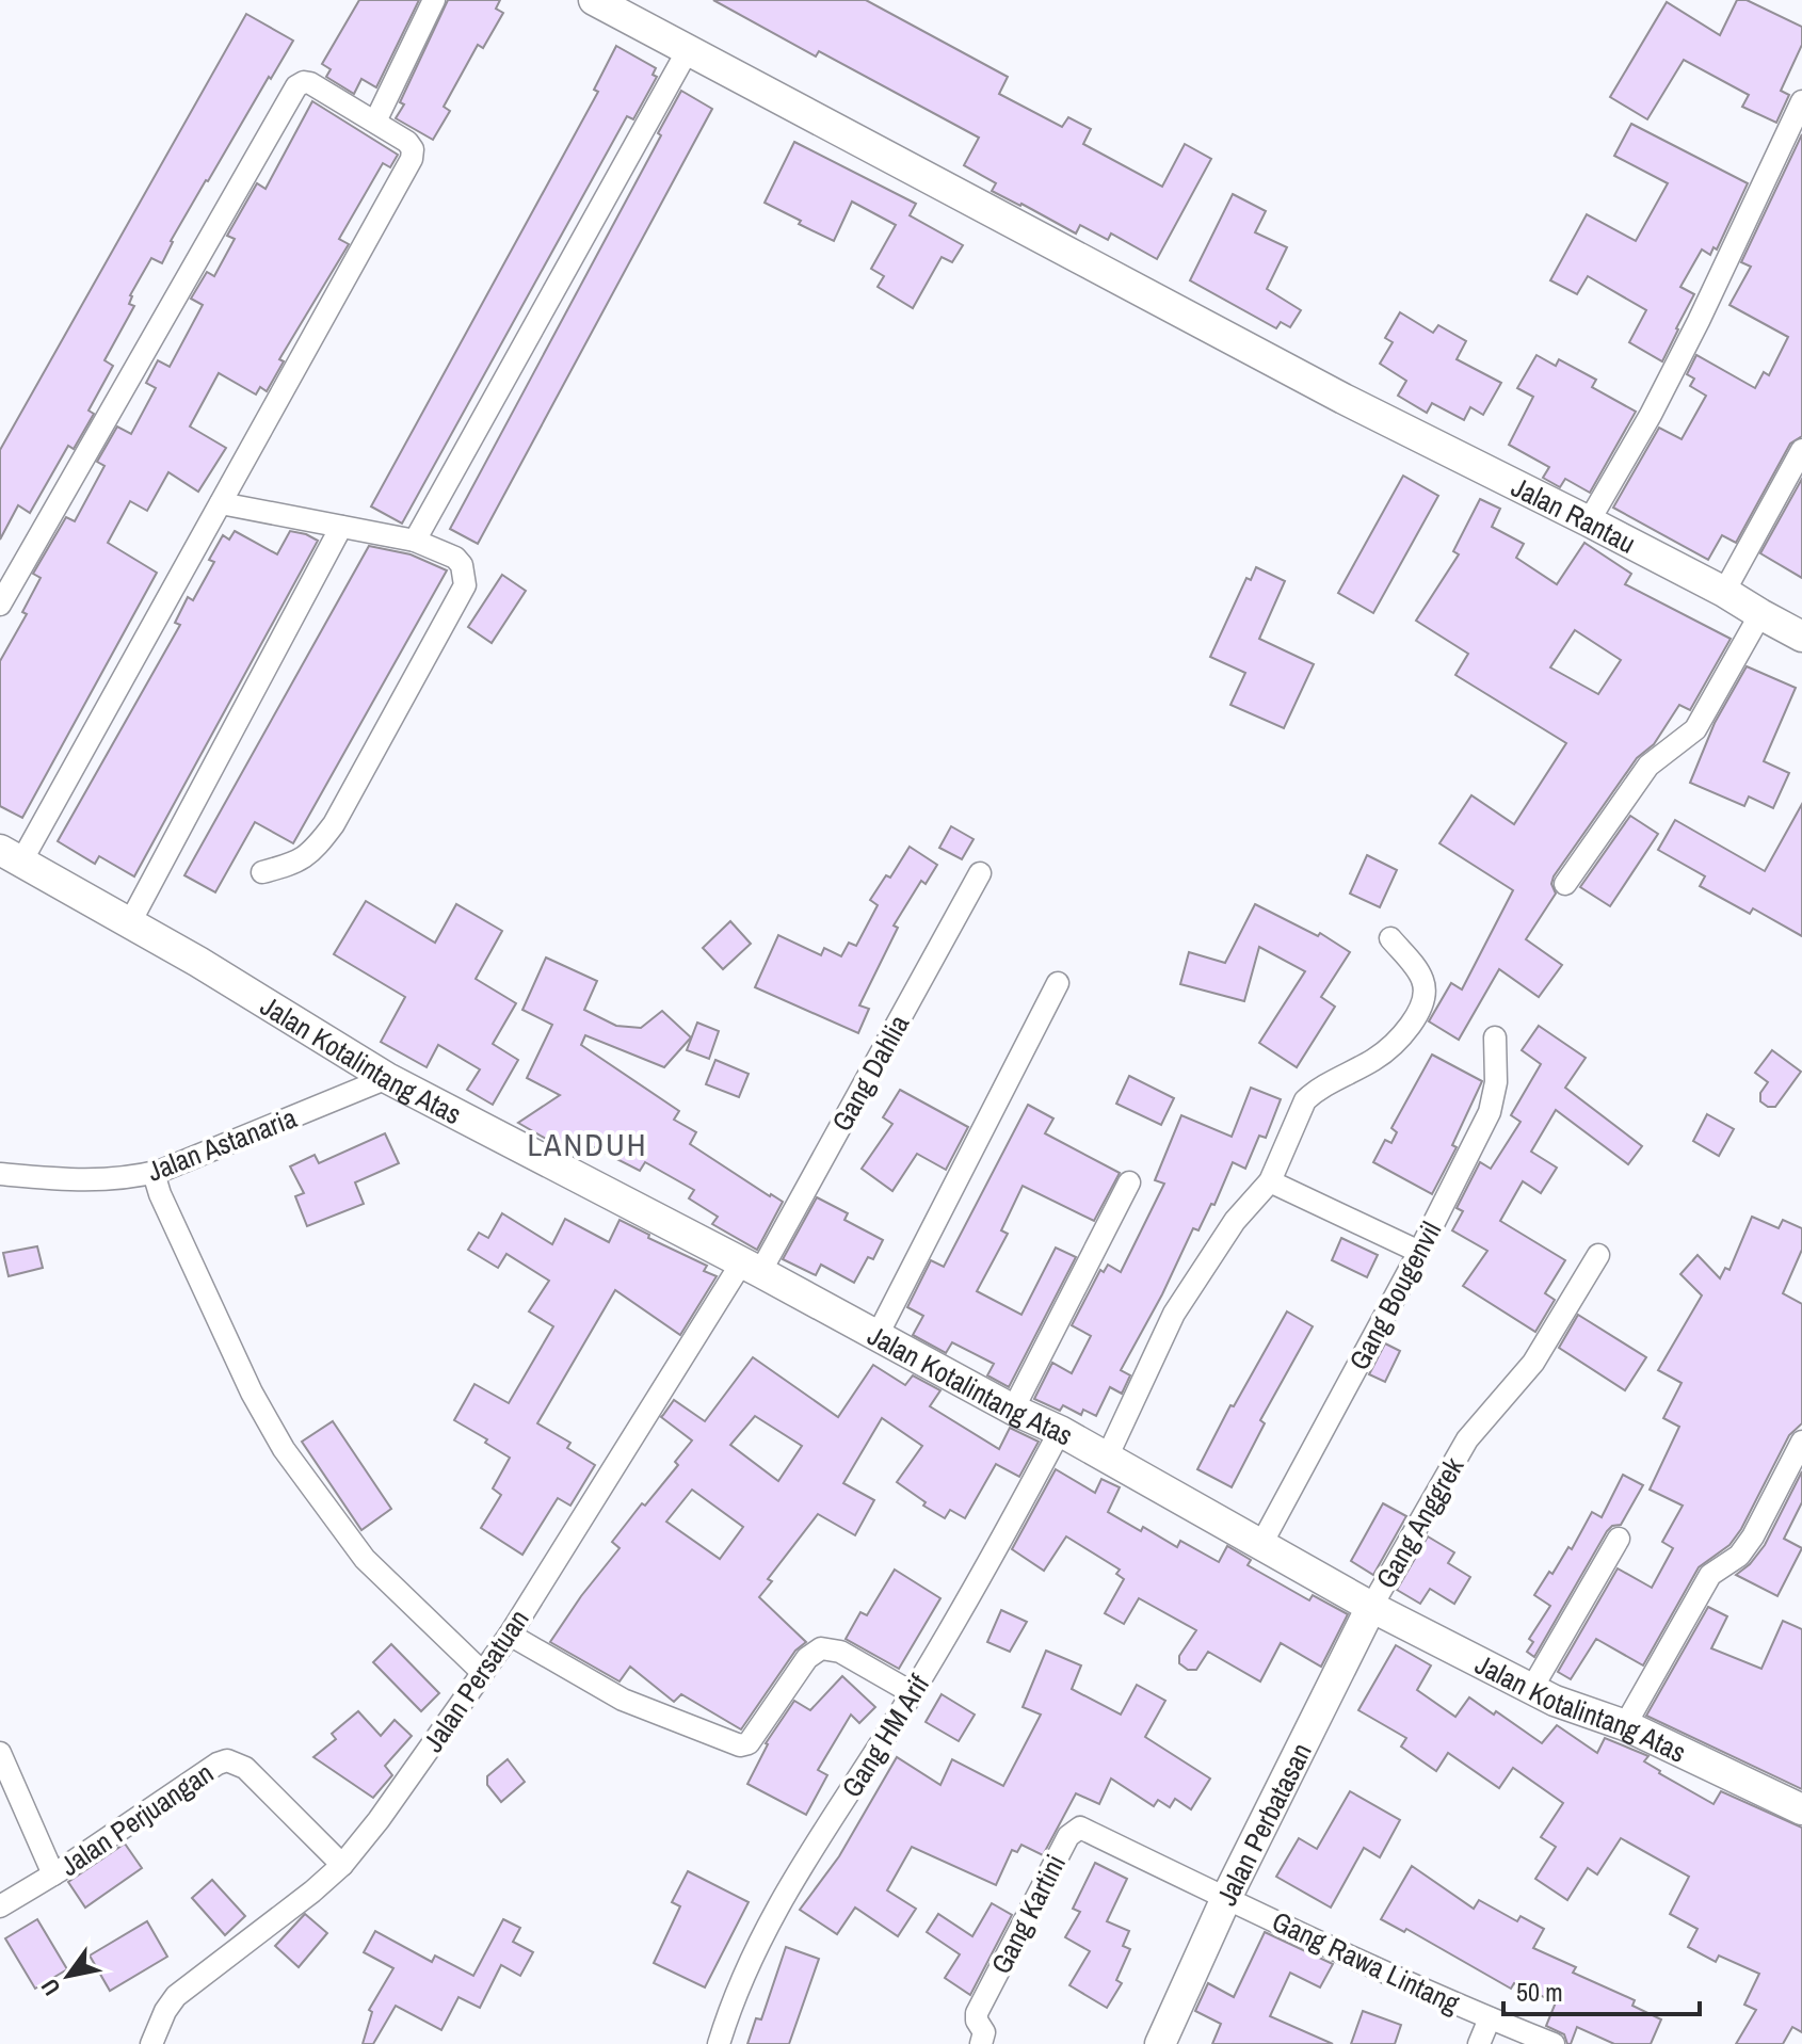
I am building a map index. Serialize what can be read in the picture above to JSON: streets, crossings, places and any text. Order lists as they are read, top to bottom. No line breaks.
{"streets":{"street":["Jalan Rantau","Jalan Kotalintang Atas","Gang Dahlia","Jalan Astanaria","Gang Bougenvil","Gang Anggrek","Jalan Persatuan","Gang HM Arif","Jalan Perjuangan","Jalan Perbatasan","Gang Kartini","Gang Rawa Lintang"]},"crossings":[["Jalan Kotalintang Atas","Gang Dahlia"],["Jalan Kotalintang Atas","Jalan Astanaria"],["Jalan Kotalintang Atas","Gang Bougenvil"],["Jalan Kotalintang Atas","Gang Anggrek"],["Jalan Kotalintang Atas","Jalan Persatuan"],["Jalan Kotalintang Atas","Gang HM Arif"],["Jalan Kotalintang Atas","Jalan Perbatasan"],["Gang Dahlia","Jalan Persatuan"],["Gang Anggrek","Jalan Perbatasan"],["Jalan Persatuan","Jalan Perjuangan"],["Jalan Perbatasan","Gang Kartini"],["Jalan Perbatasan","Gang Rawa Lintang"],["Gang Kartini","Gang Rawa Lintang"]],"districts":["LANDUH"],"scale_bar":"50 m","north":"bottom left"}
